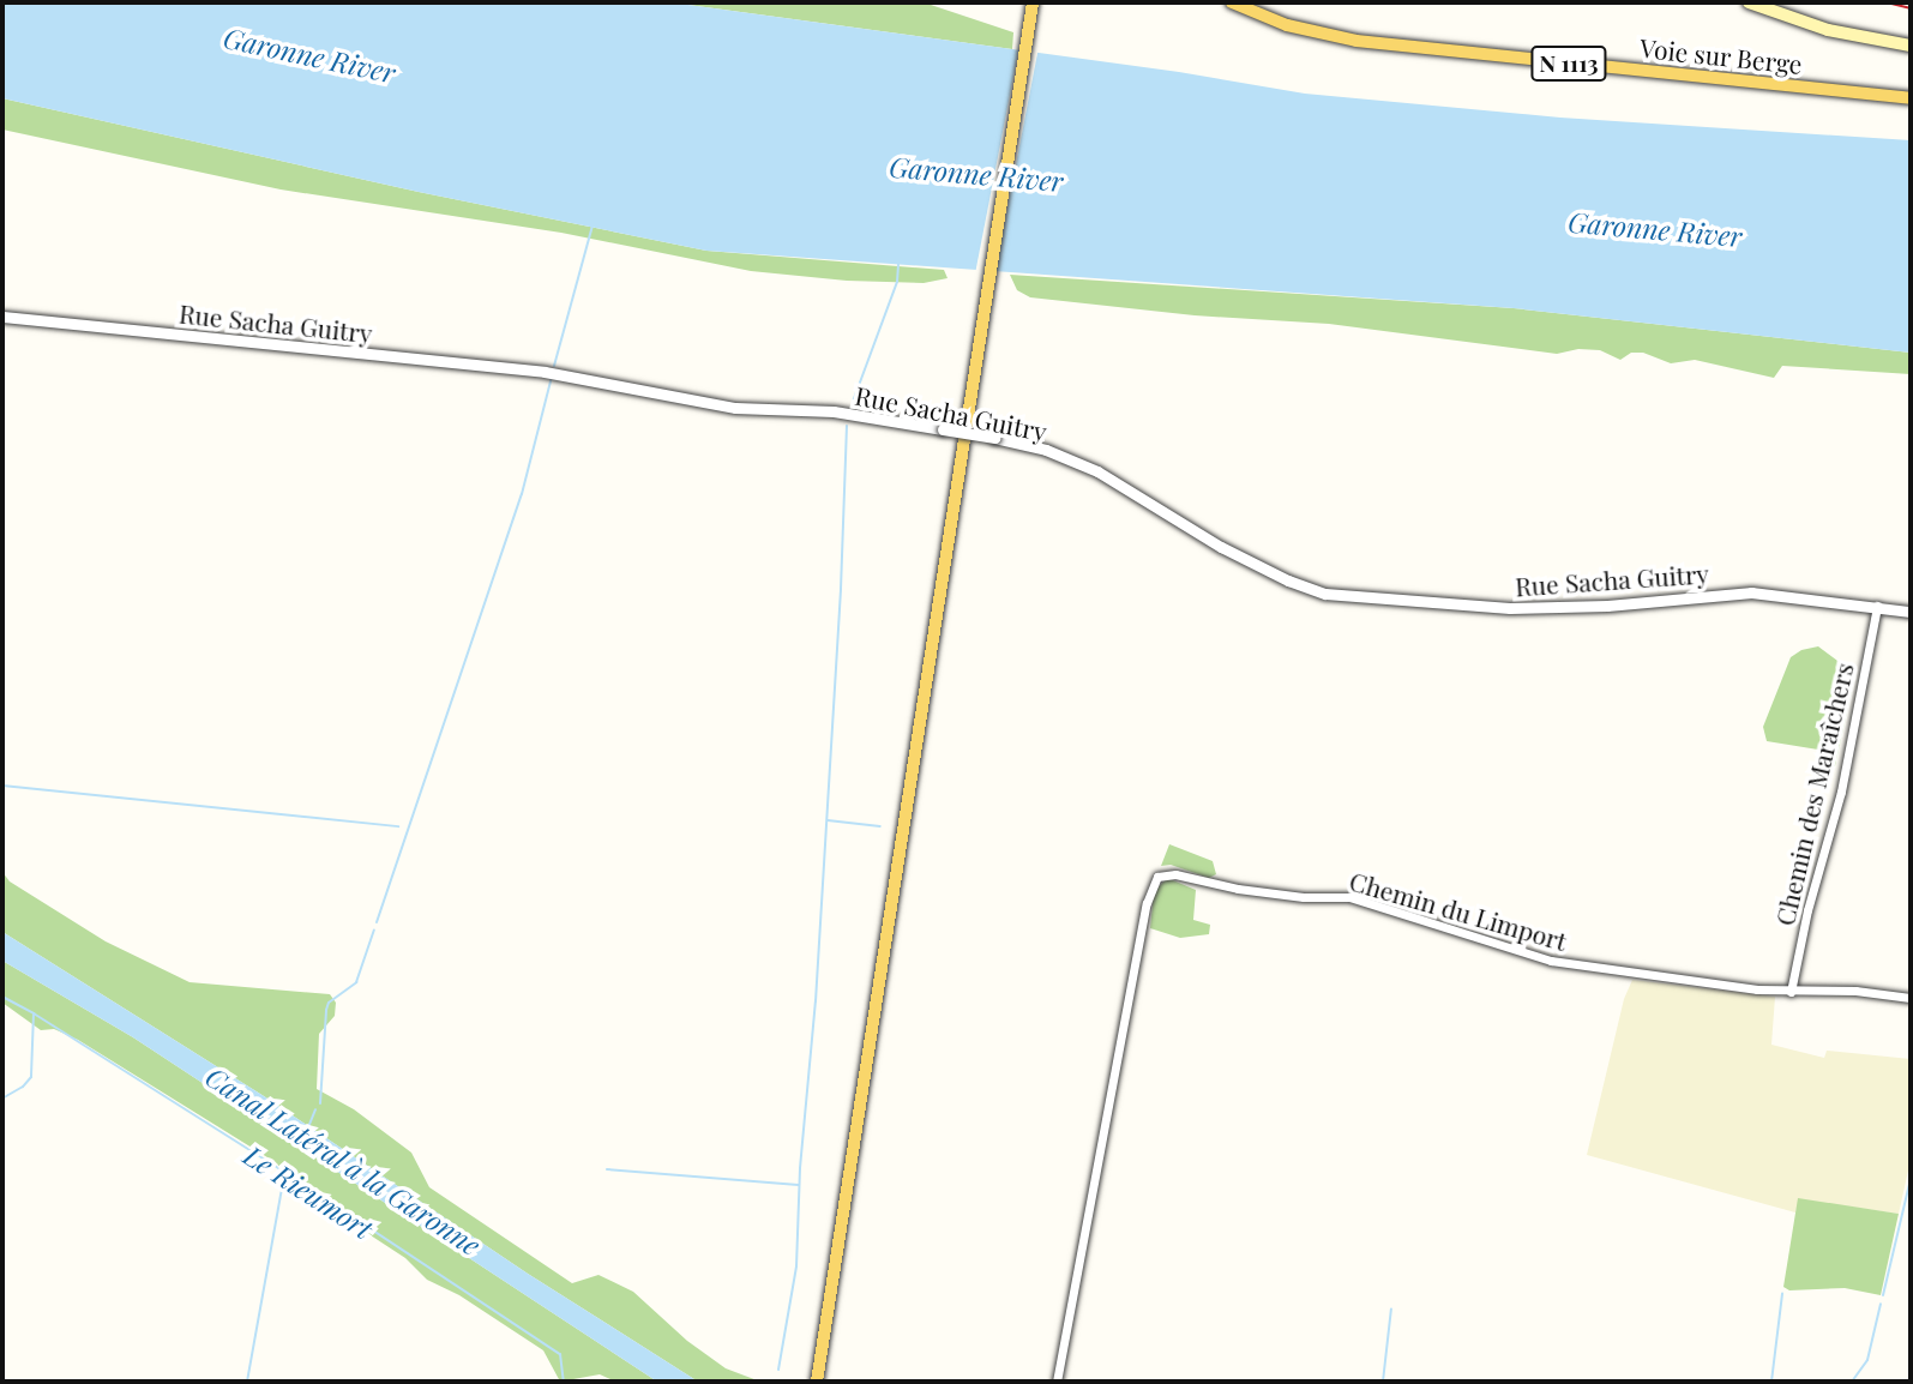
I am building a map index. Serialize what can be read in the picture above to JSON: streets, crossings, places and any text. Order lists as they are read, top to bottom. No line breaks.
{"streets":{"main road":["Voie sur Berge","N 1113"],"street":["Rue Sacha Guitry","Chemin des Maraîchers","Chemin du Limport"]},"crossings":[["Rue Sacha Guitry","Chemin des Maraîchers"],["Chemin des Maraîchers","Chemin du Limport"]],"water":["Garonne River","Canal Latéral à la Garonne","Le Rieumort"]}
